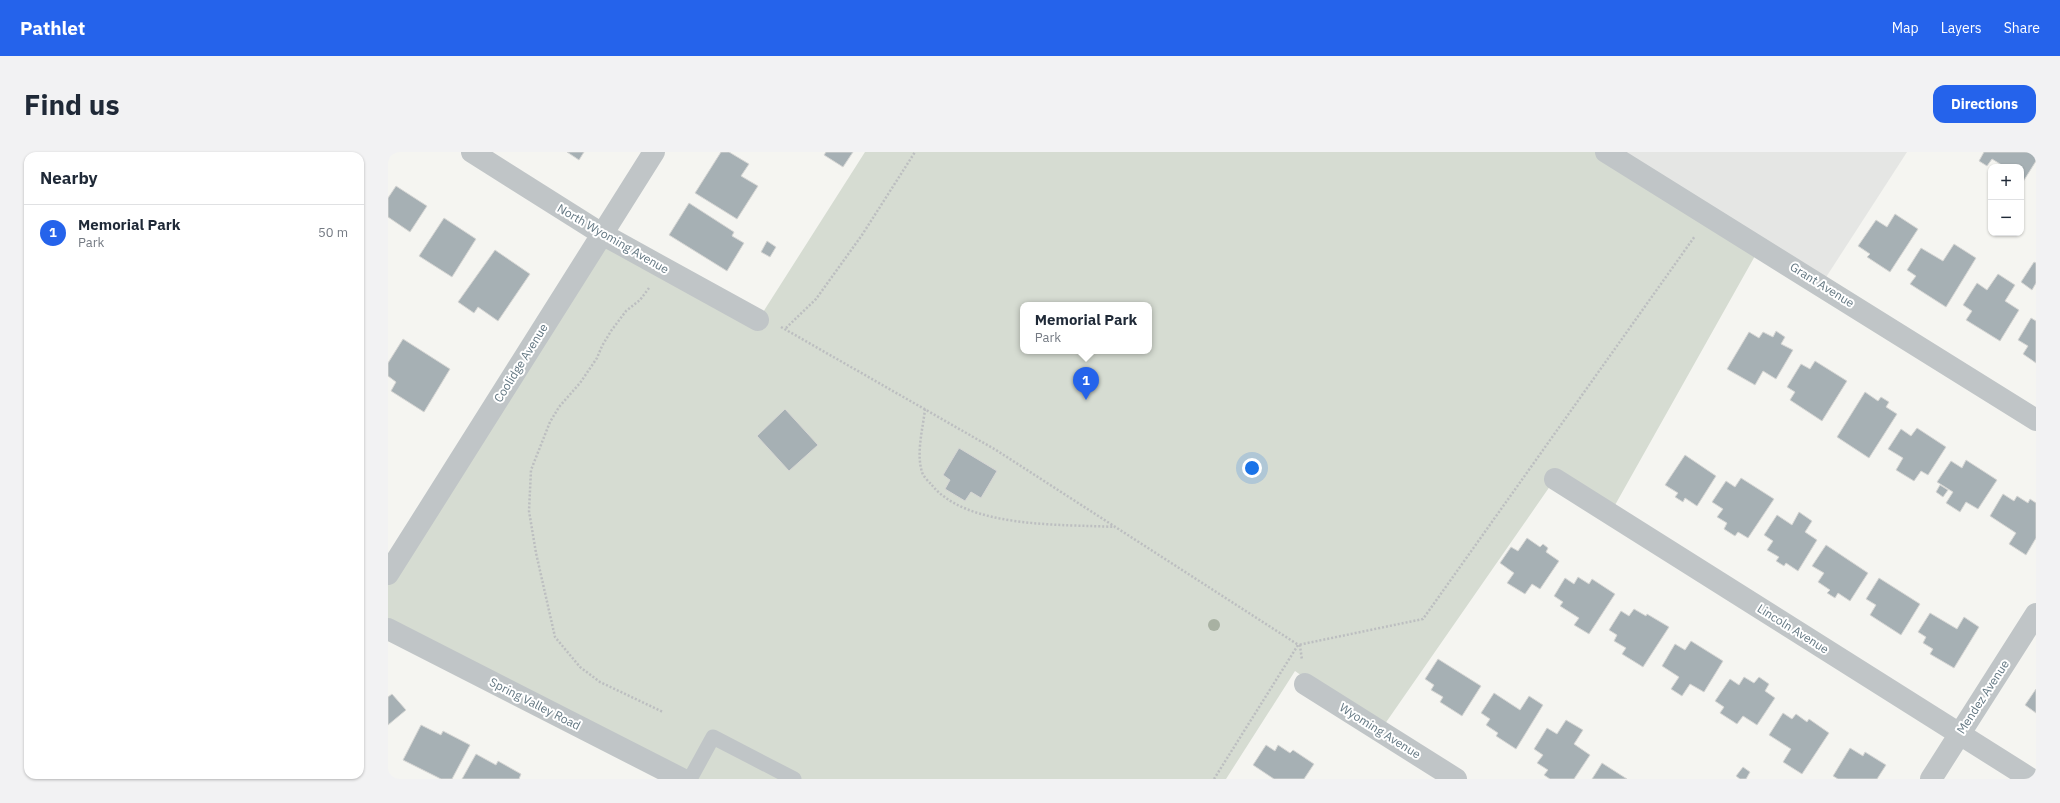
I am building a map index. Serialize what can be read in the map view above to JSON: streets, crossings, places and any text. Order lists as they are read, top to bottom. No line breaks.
{"streets":{"street":["North Wyoming Avenue","Grant Avenue","Coolidge Avenue","Lincoln Avenue","Mendez Avenue","Spring Valley Road","Wyoming Avenue"]},"crossings":[["North Wyoming Avenue","Coolidge Avenue"],["Lincoln Avenue","Mendez Avenue"]],"page":{"header":"Pathlet","nav":["Map","Layers","Share"],"buttons":"Directions","title":"Find us","heading":"Nearby","map_buttons":["+","−"],"list":[{"mark":"1","name":"Memorial Park","note":"Park","value":"50 m"}],"popup":["Memorial Park","Park"],"pins":"1"}}
